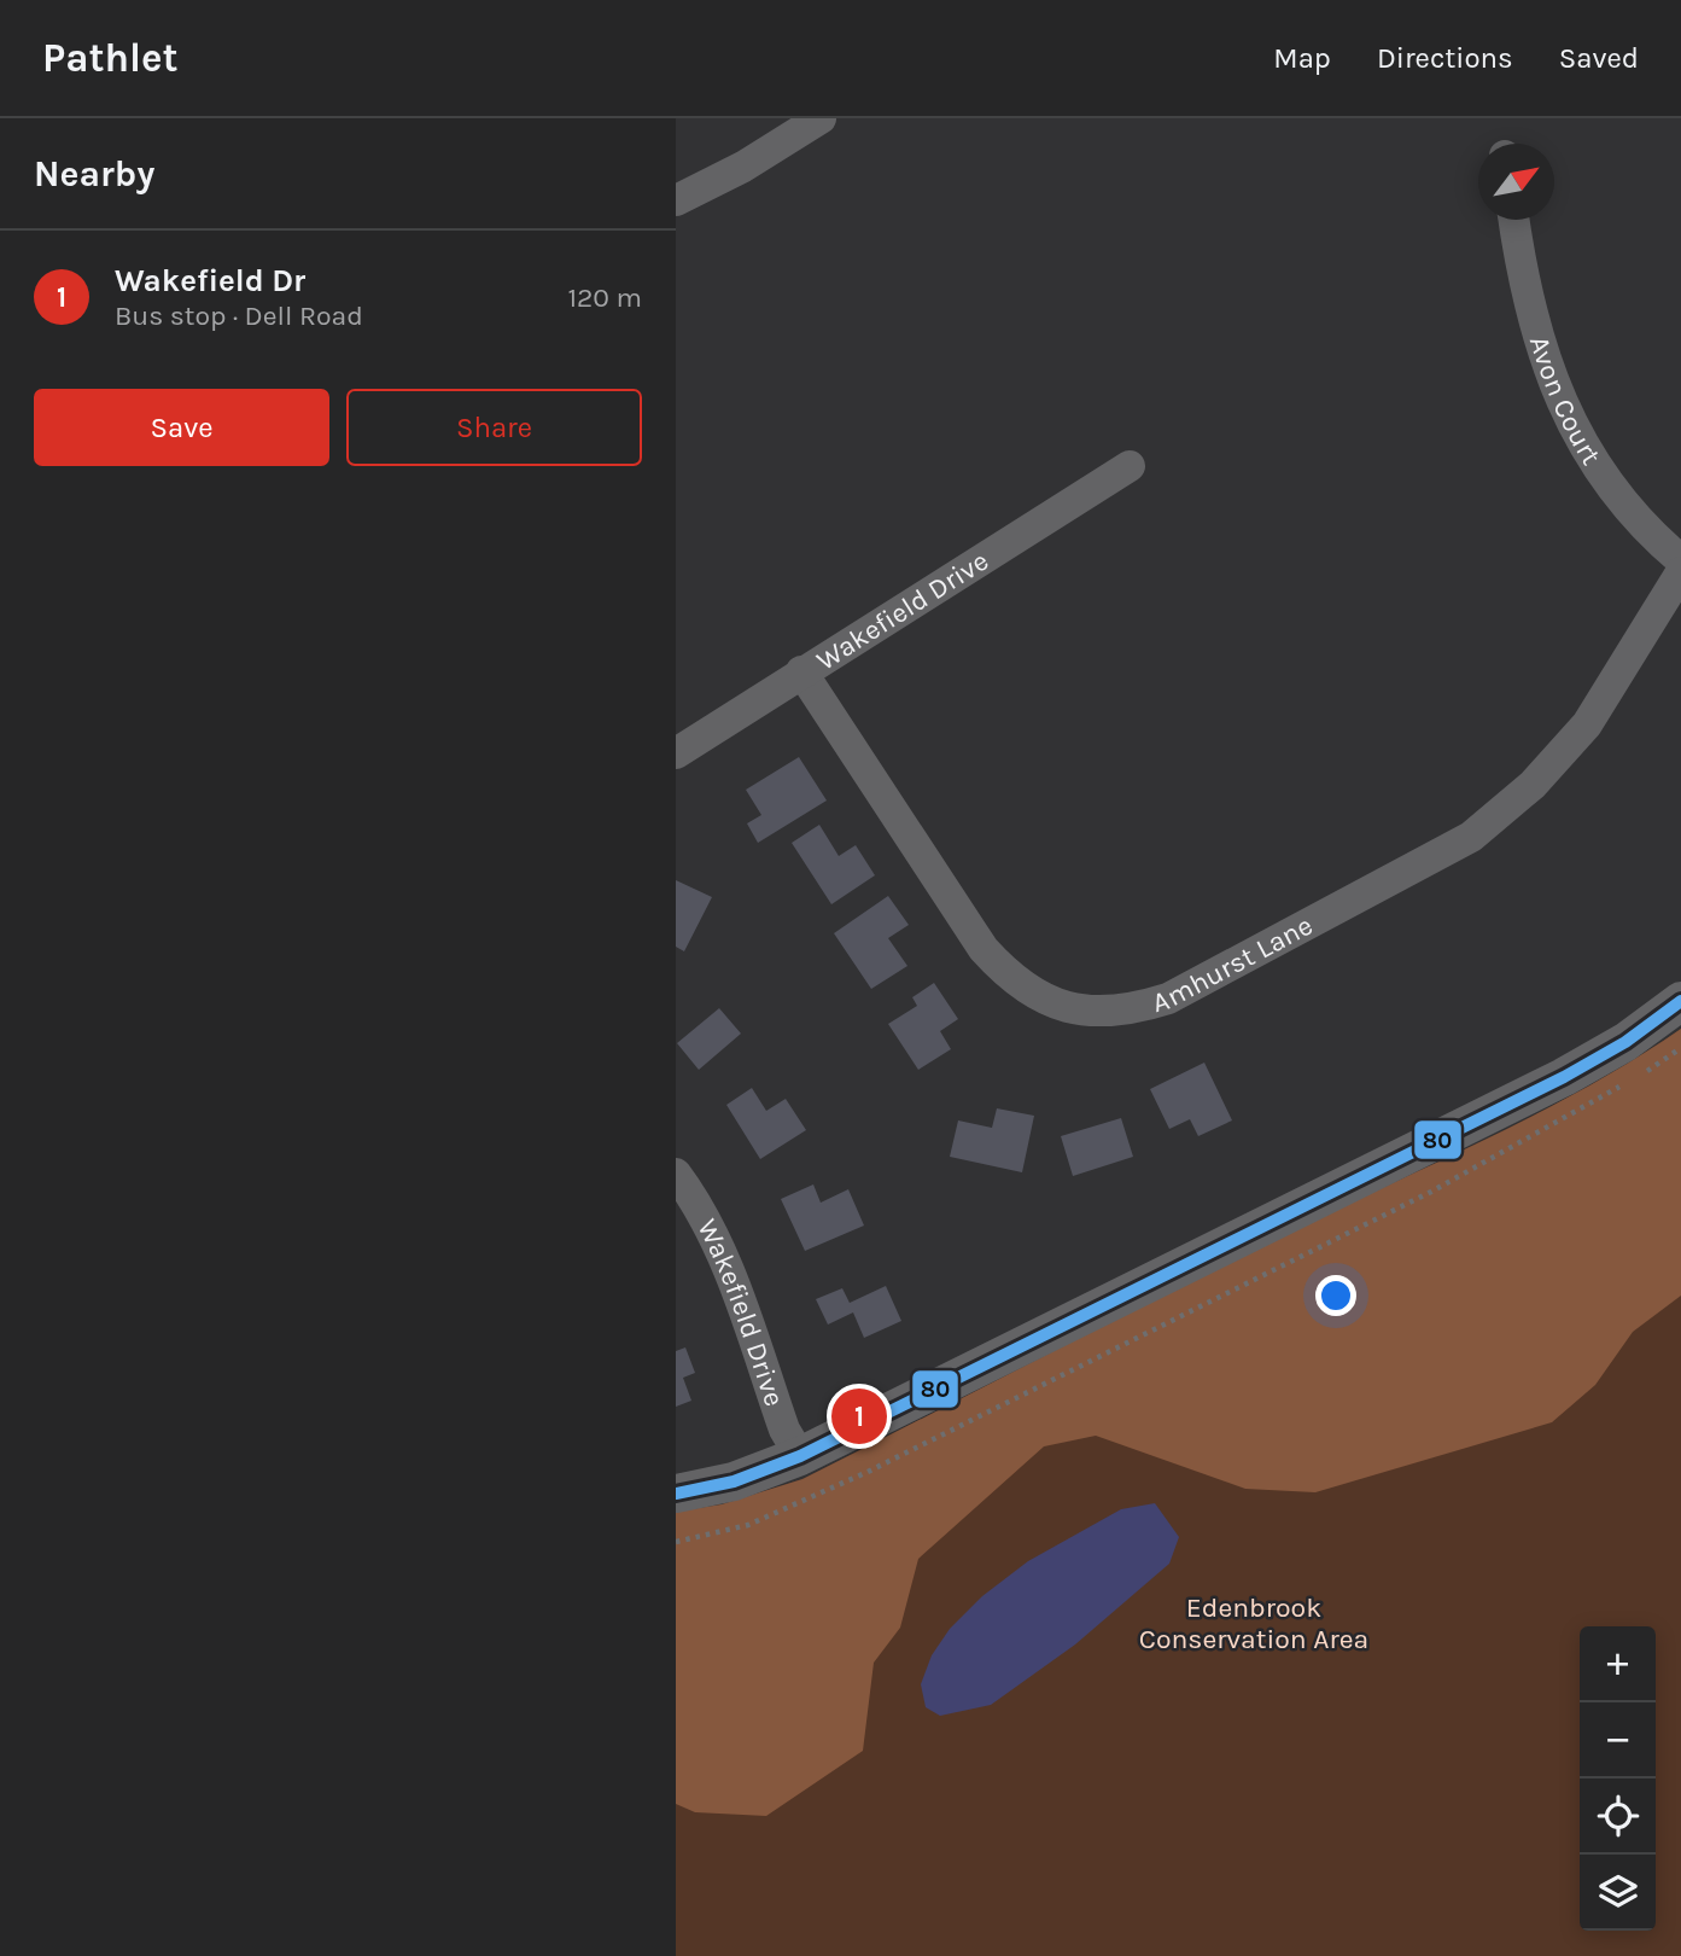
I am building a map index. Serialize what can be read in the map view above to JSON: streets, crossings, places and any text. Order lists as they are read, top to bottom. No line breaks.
{"streets":{"street":["Avon Court","Wakefield Drive","Amhurst Lane"]},"crossings":[["Wakefield Drive","Amhurst Lane"]],"parks":["Edenbrook Conservation Area"],"lines":["transit line 80"],"north":"top right","page":{"header":"Pathlet","nav":["Map","Directions","Saved"],"heading":"Nearby","list":[{"mark":"1","name":"Wakefield Dr","note":"Bus stop · Dell Road","value":"120 m"}],"buttons":["Save","Share"],"pins":"1","map_buttons":["+","−"]}}
